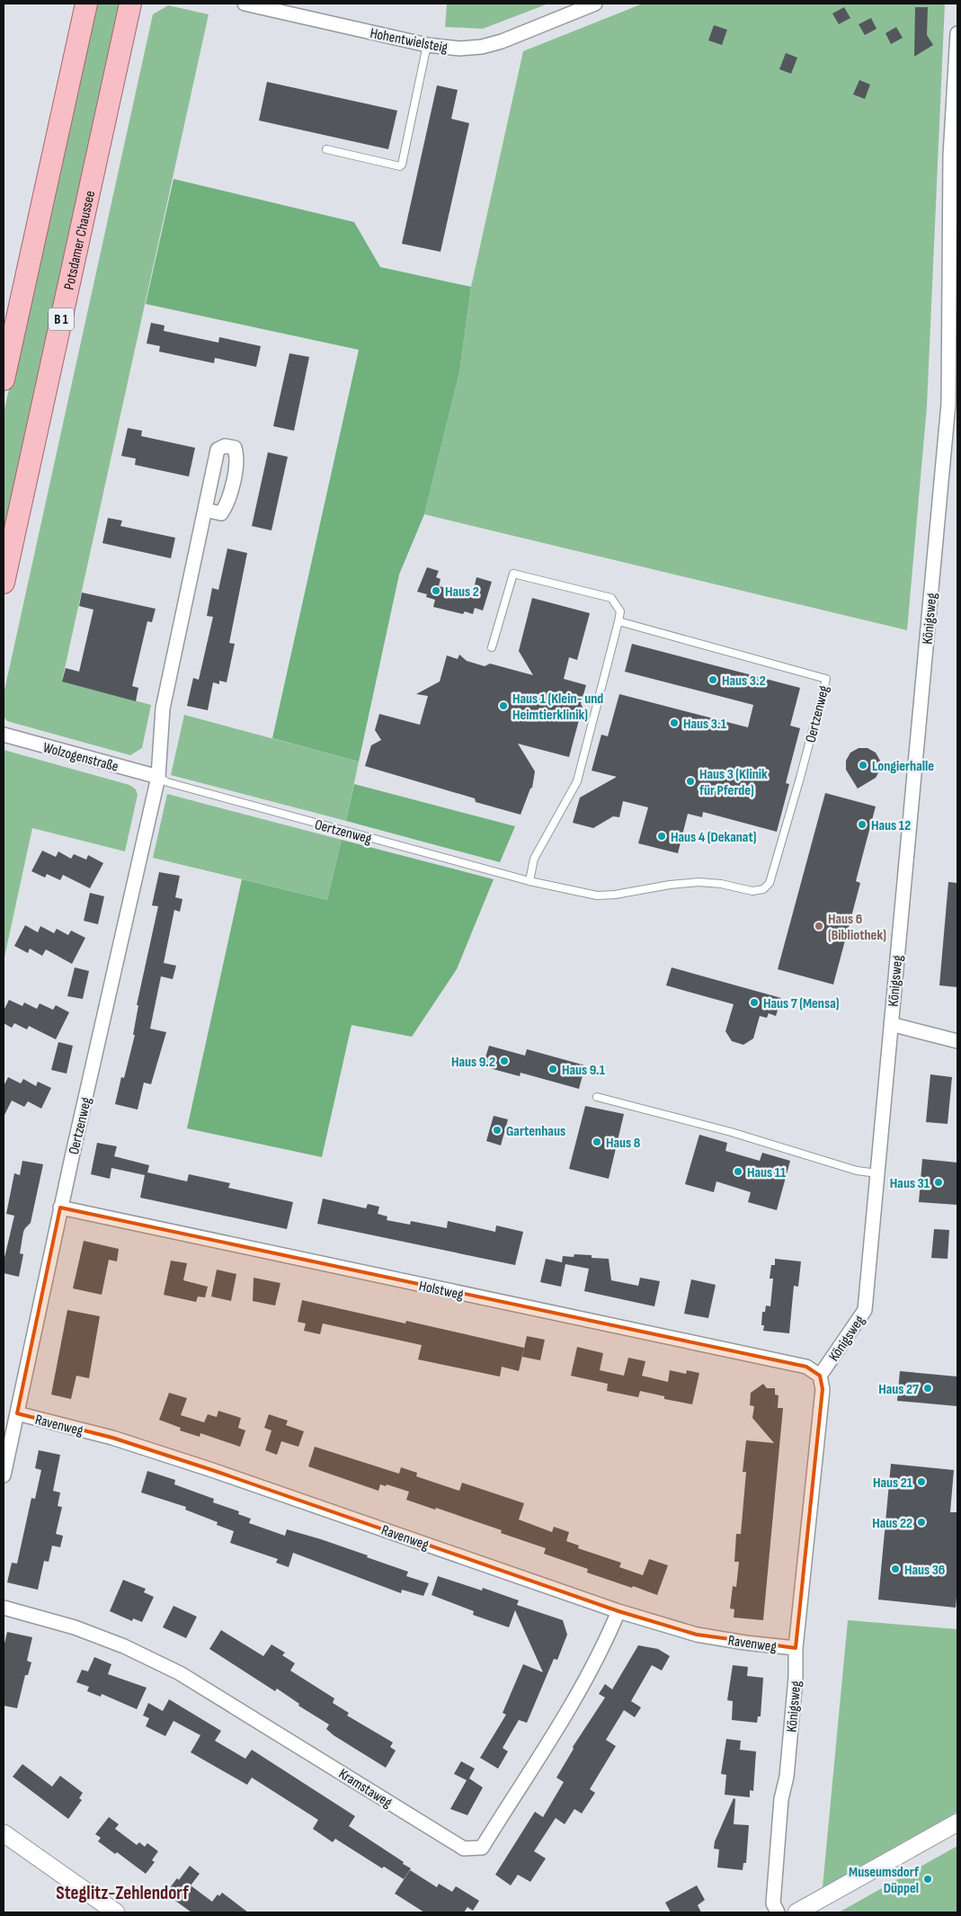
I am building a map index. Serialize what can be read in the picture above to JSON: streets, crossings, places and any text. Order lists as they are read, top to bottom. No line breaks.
{"streets":{"main road":["Potsdamer Chaussee","B 1"],"street":["Hohentwielsteig","Königsweg","Oertzenweg","Wolzogenstraße","Holstweg","Ravenweg","Kramstaweg"]},"crossings":[["Königsweg","Holstweg"],["Königsweg","Ravenweg"],["Oertzenweg","Wolzogenstraße"],["Oertzenweg","Holstweg"],["Oertzenweg","Ravenweg"],["Ravenweg","Kramstaweg"]],"districts":["Steglitz-Zehlendorf"],"places":["Haus 2","Haus 3.2","Haus 1 (Klein- und Heimtierklinik)","Haus 3.1","Longierhalle","Haus 3 (Klinik für Pferde)","Haus 12","Haus 4 (Dekanat)","Haus 6 (Bibliothek)","Haus 7 (Mensa)","Haus 9.2","Haus 9.1","Gartenhaus","Haus 8","Haus 11","Haus 31","Haus 27","Haus 21","Haus 22","Haus 36","Museumsdorf Düppel"]}
